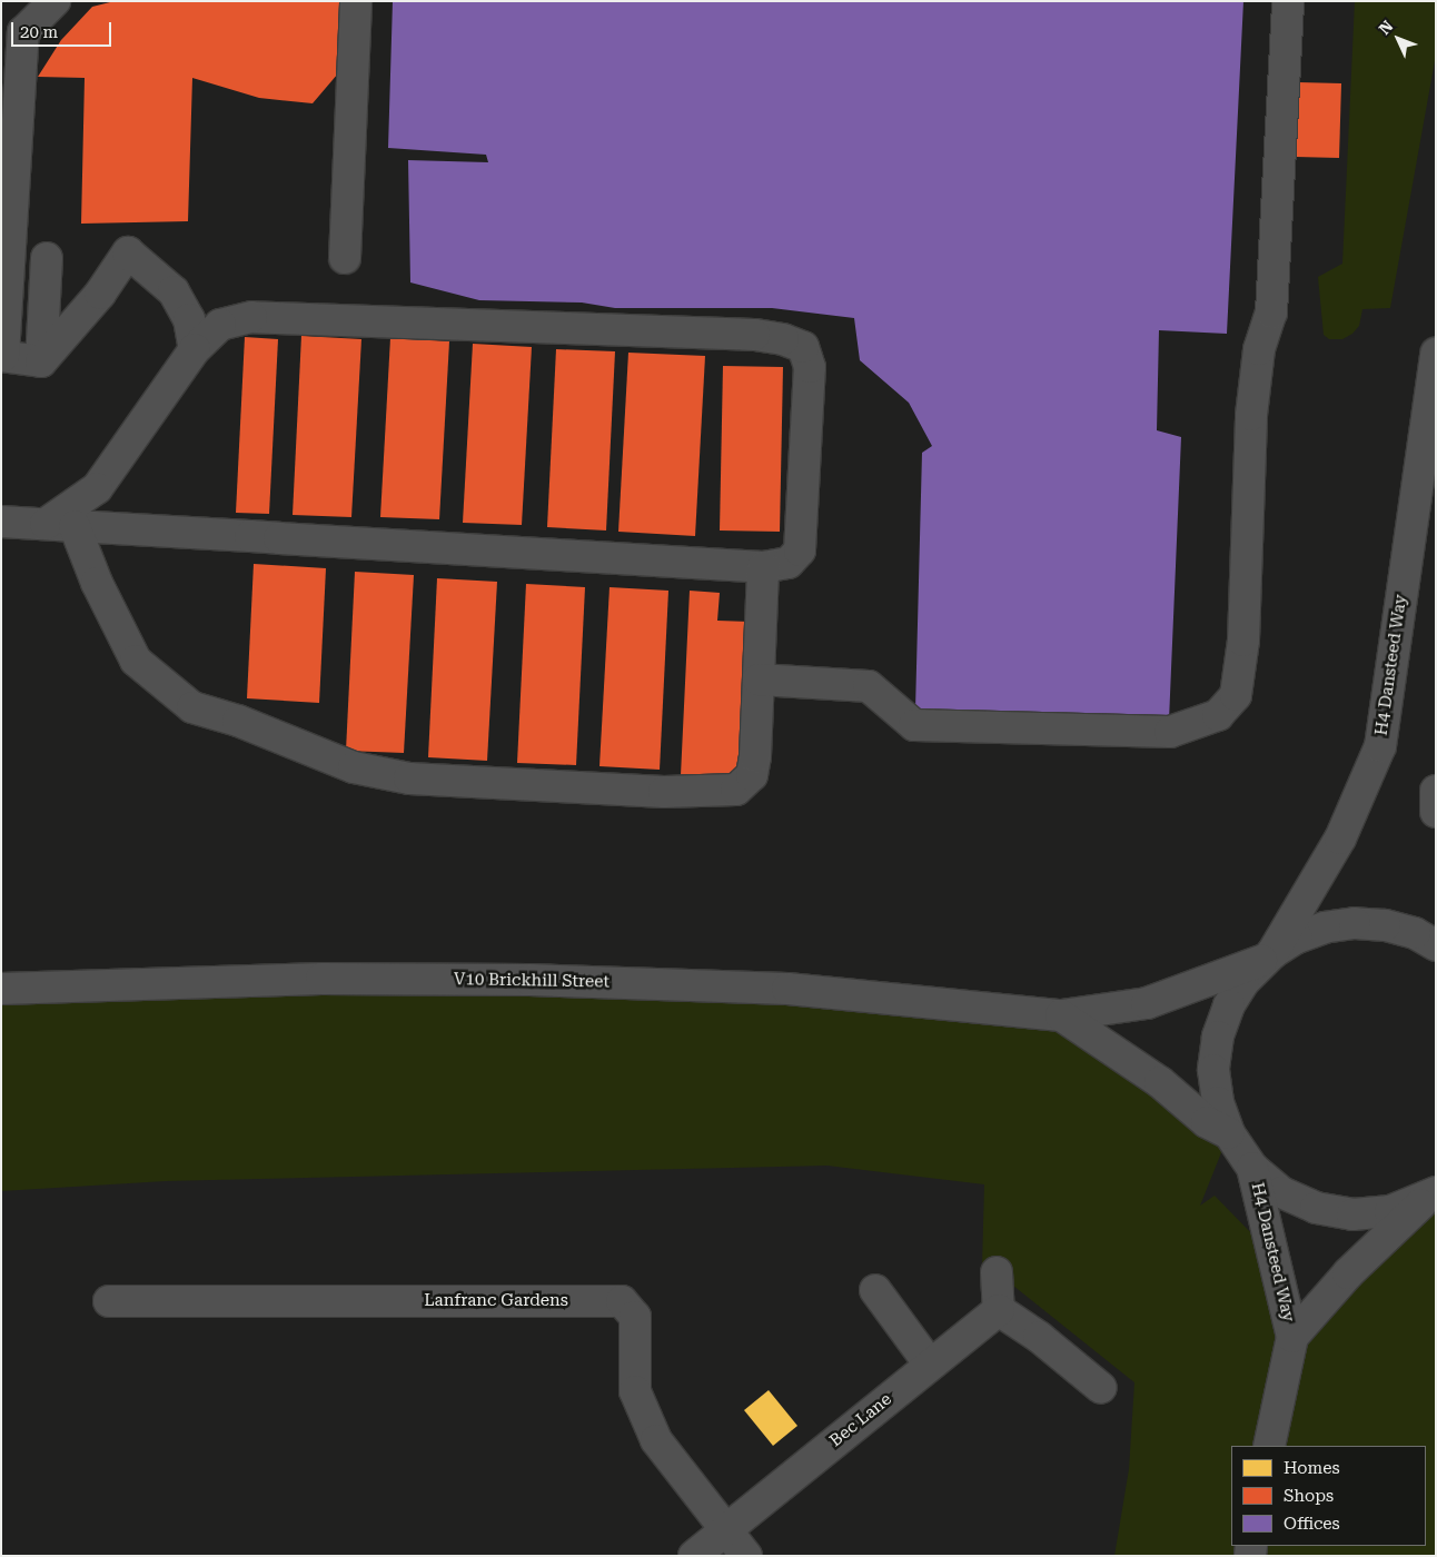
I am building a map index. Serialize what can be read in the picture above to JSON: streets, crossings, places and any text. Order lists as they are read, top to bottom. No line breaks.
{"streets":{"street":["H4 Dansteed Way","V10 Brickhill Street","Lanfranc Gardens","Bec Lane"]},"crossings":[["H4 Dansteed Way","V10 Brickhill Street"],["Lanfranc Gardens","Bec Lane"]],"legend":["Homes","Shops","Offices"],"scale_bar":"20 m","north":"top left"}
